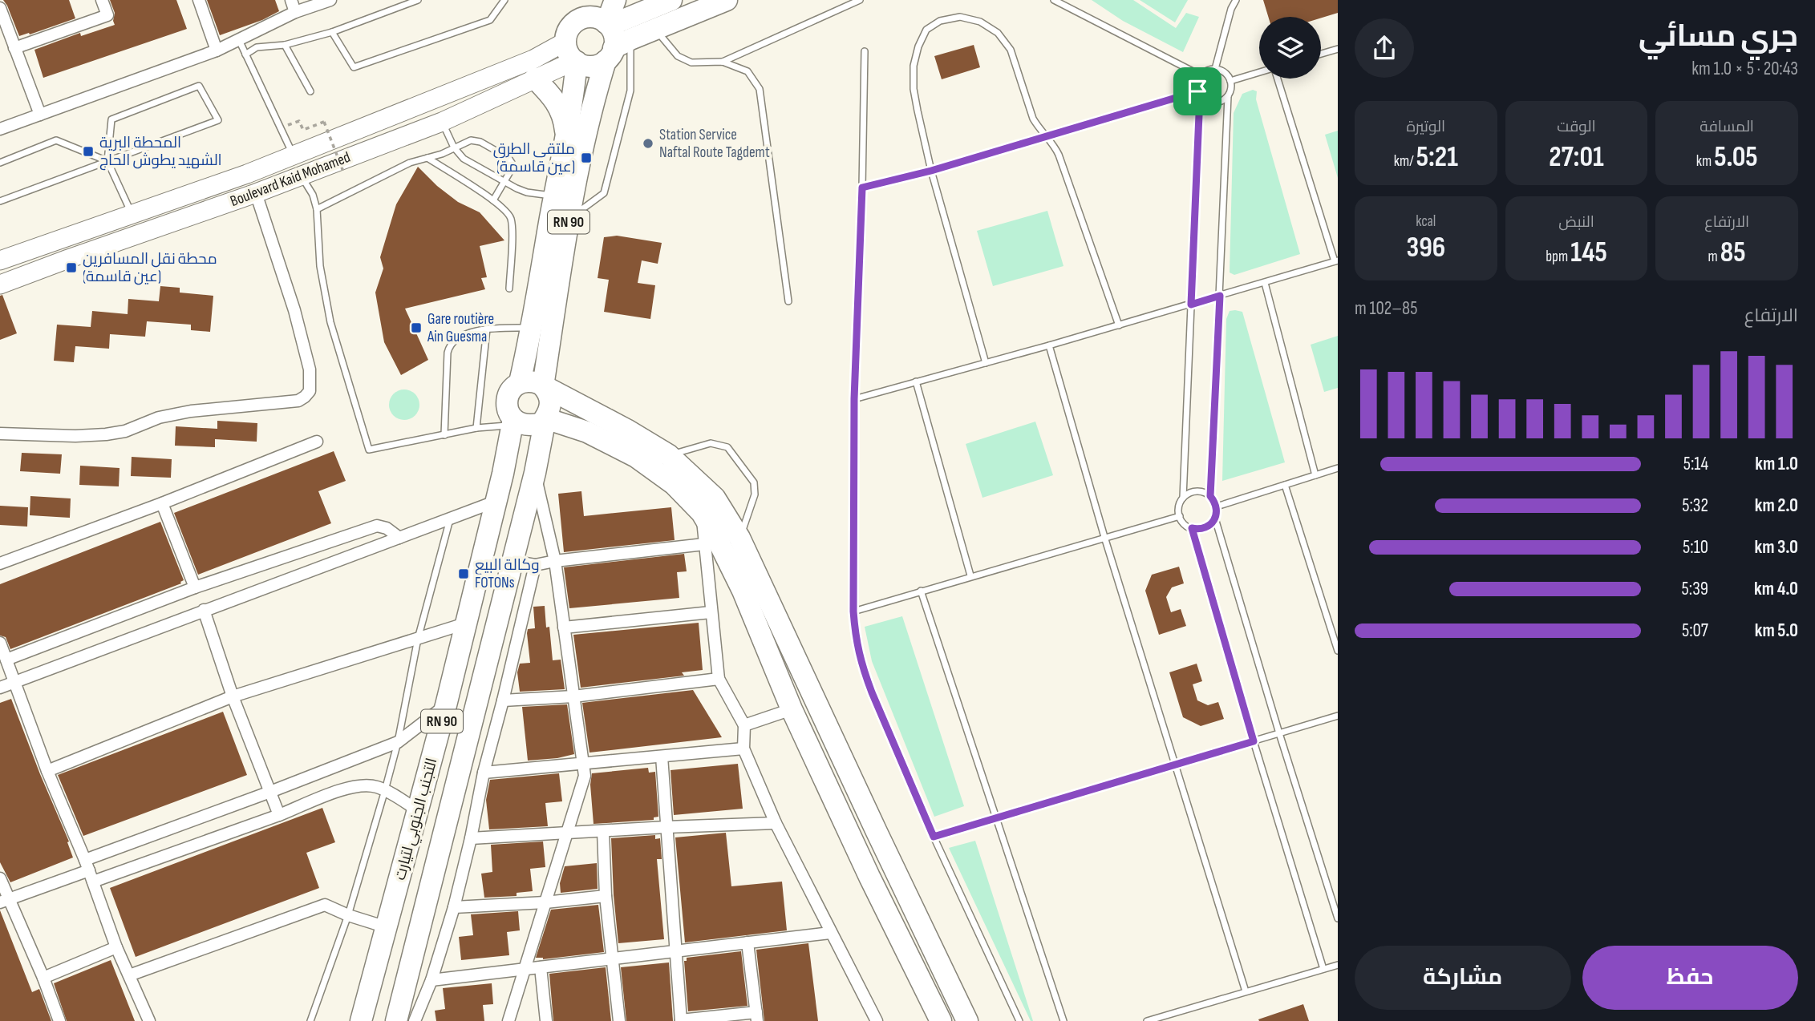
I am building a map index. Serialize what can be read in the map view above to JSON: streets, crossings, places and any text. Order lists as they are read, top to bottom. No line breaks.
{"streets":{"highway":["RN 90","التجنب الجنوبي لتيارت"],"main road":["Boulevard Kaid Mohamed"]},"crossings":[["Boulevard Kaid Mohamed","RN 90"],["RN 90","التجنب الجنوبي لتيارت"]],"places":{"other":["Station Service Naftal Route Tagdemt"],"transit":["المحطة البرية الشهيد يطوش الحاج","ملتقى الطرق (عين قاسمة)","محطة نقل المسافرين (عين قاسمة)","Gare routière Ain Guesma","وكالة البيع FOTONs"]},"page":{"heading":["جري مسائي","20:43 · 5 × 1.0 km"],"stats":[["المسافة","5.05 km"],["الوقت","27:01"],["الوتيرة","5:21 /km"],["الارتفاع","85 m"],["النبض","145 bpm"],["kcal","396"]],"chart":["الارتفاع","85–102 m"],"list":[{"name":"1.0 km","note":"5:14"},{"name":"2.0 km","note":"5:32"},{"name":"3.0 km","note":"5:10"},{"name":"4.0 km","note":"5:39"},{"name":"5.0 km","note":"5:07"}],"buttons":["حفظ","مشاركة"]}}
